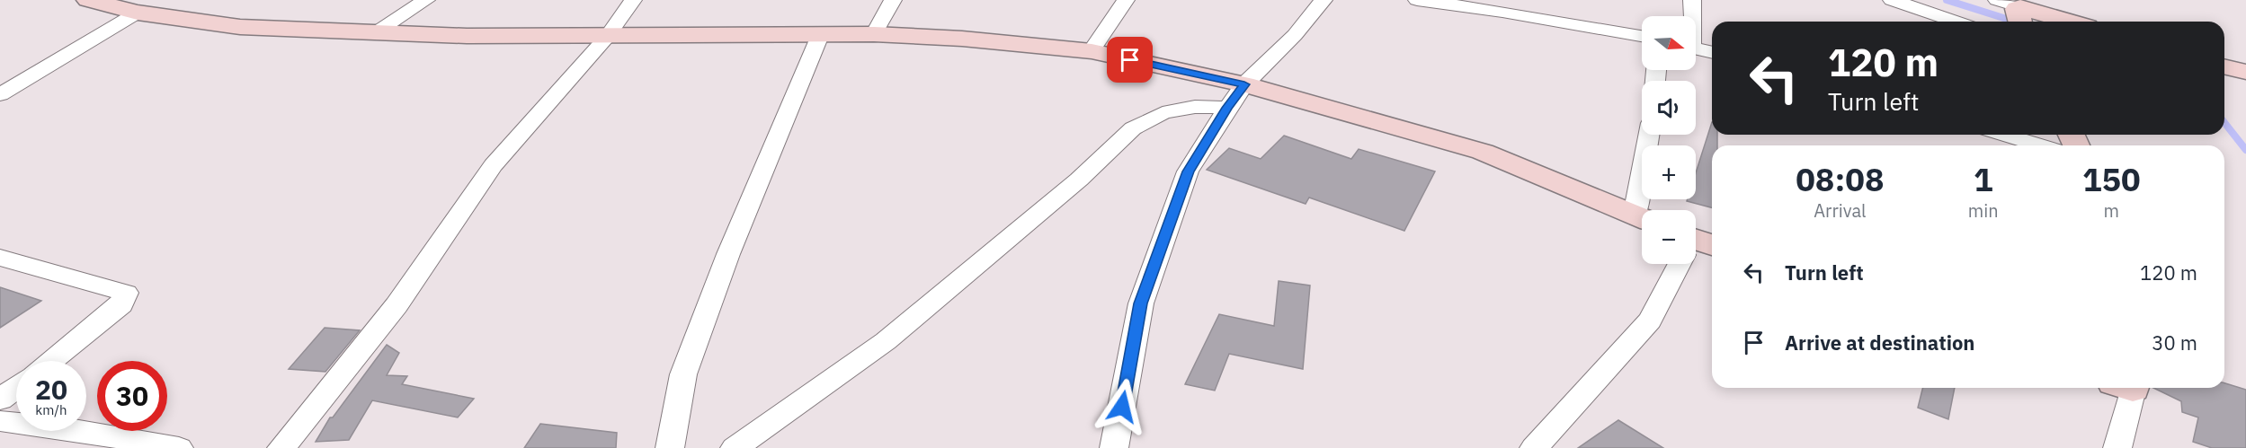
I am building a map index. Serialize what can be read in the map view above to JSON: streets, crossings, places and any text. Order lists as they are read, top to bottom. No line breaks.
{"north":"right","page":{"map_buttons":["+","−"],"turn":["120 m","Turn left"],"eta":["08:08","Arrival","1","min","150","m"],"list":[{"name":"Turn left","value":"120 m"},{"name":"Arrive at destination","value":"30 m"}],"speed":"20 km/h","limit":"30"}}
